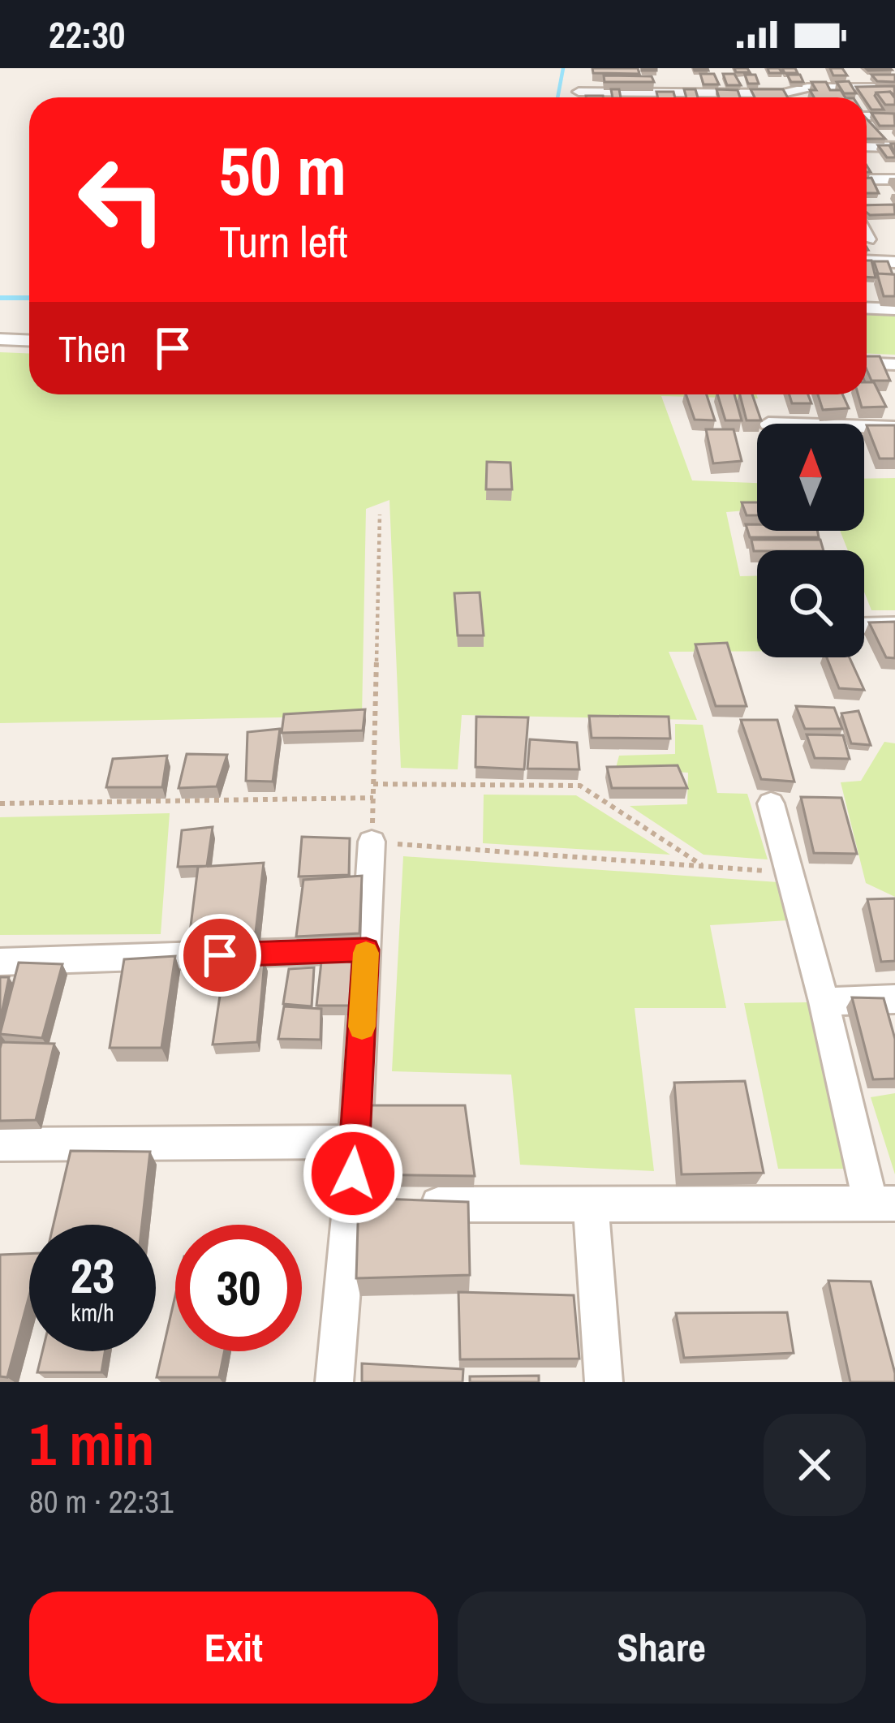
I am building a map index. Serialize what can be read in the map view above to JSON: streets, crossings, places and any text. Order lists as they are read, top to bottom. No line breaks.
{"north":"top","page":{"status":"22:30","turn":["50 m","Turn left"],"then":"Then","speed":"23 km/h","limit":"30","heading":["1 min","80 m · 22:31"],"buttons":["Exit","Share"]}}
